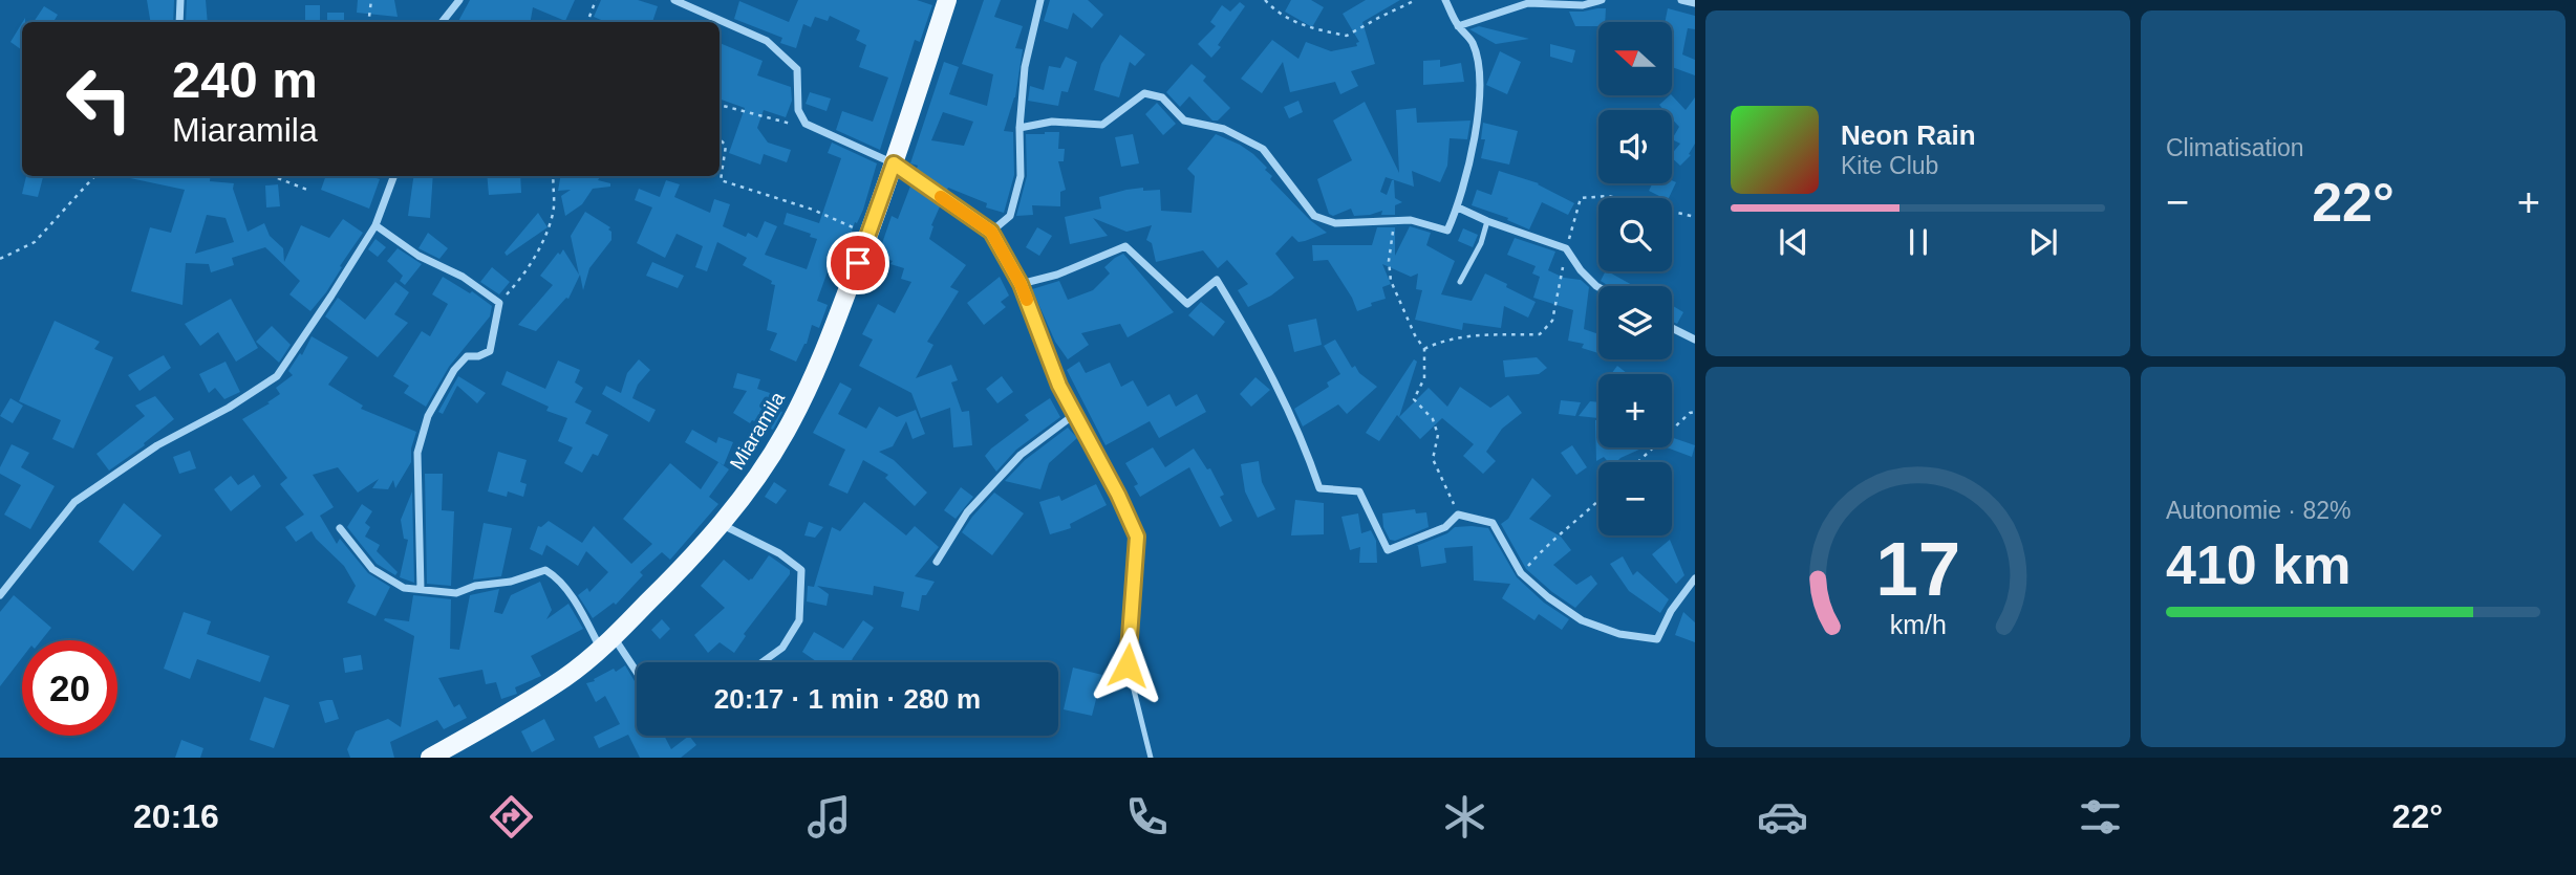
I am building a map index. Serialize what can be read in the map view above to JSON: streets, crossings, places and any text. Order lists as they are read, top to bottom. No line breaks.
{"streets":{"main road":["Miaramila"]},"north":"left","page":{"tile":["Climatisation",["Autonomie · 82%","410 km"]],"map_buttons":["+","−"],"turn":["240 m","Miaramila"],"song":["Neon Rain","Kite Club"],"heat":["−","22°","+"],"limit":"20","trip":"20:17 · 1 min · 280 m","tabs":["20:16","22°"],"gauge":["17","km/h"]}}
